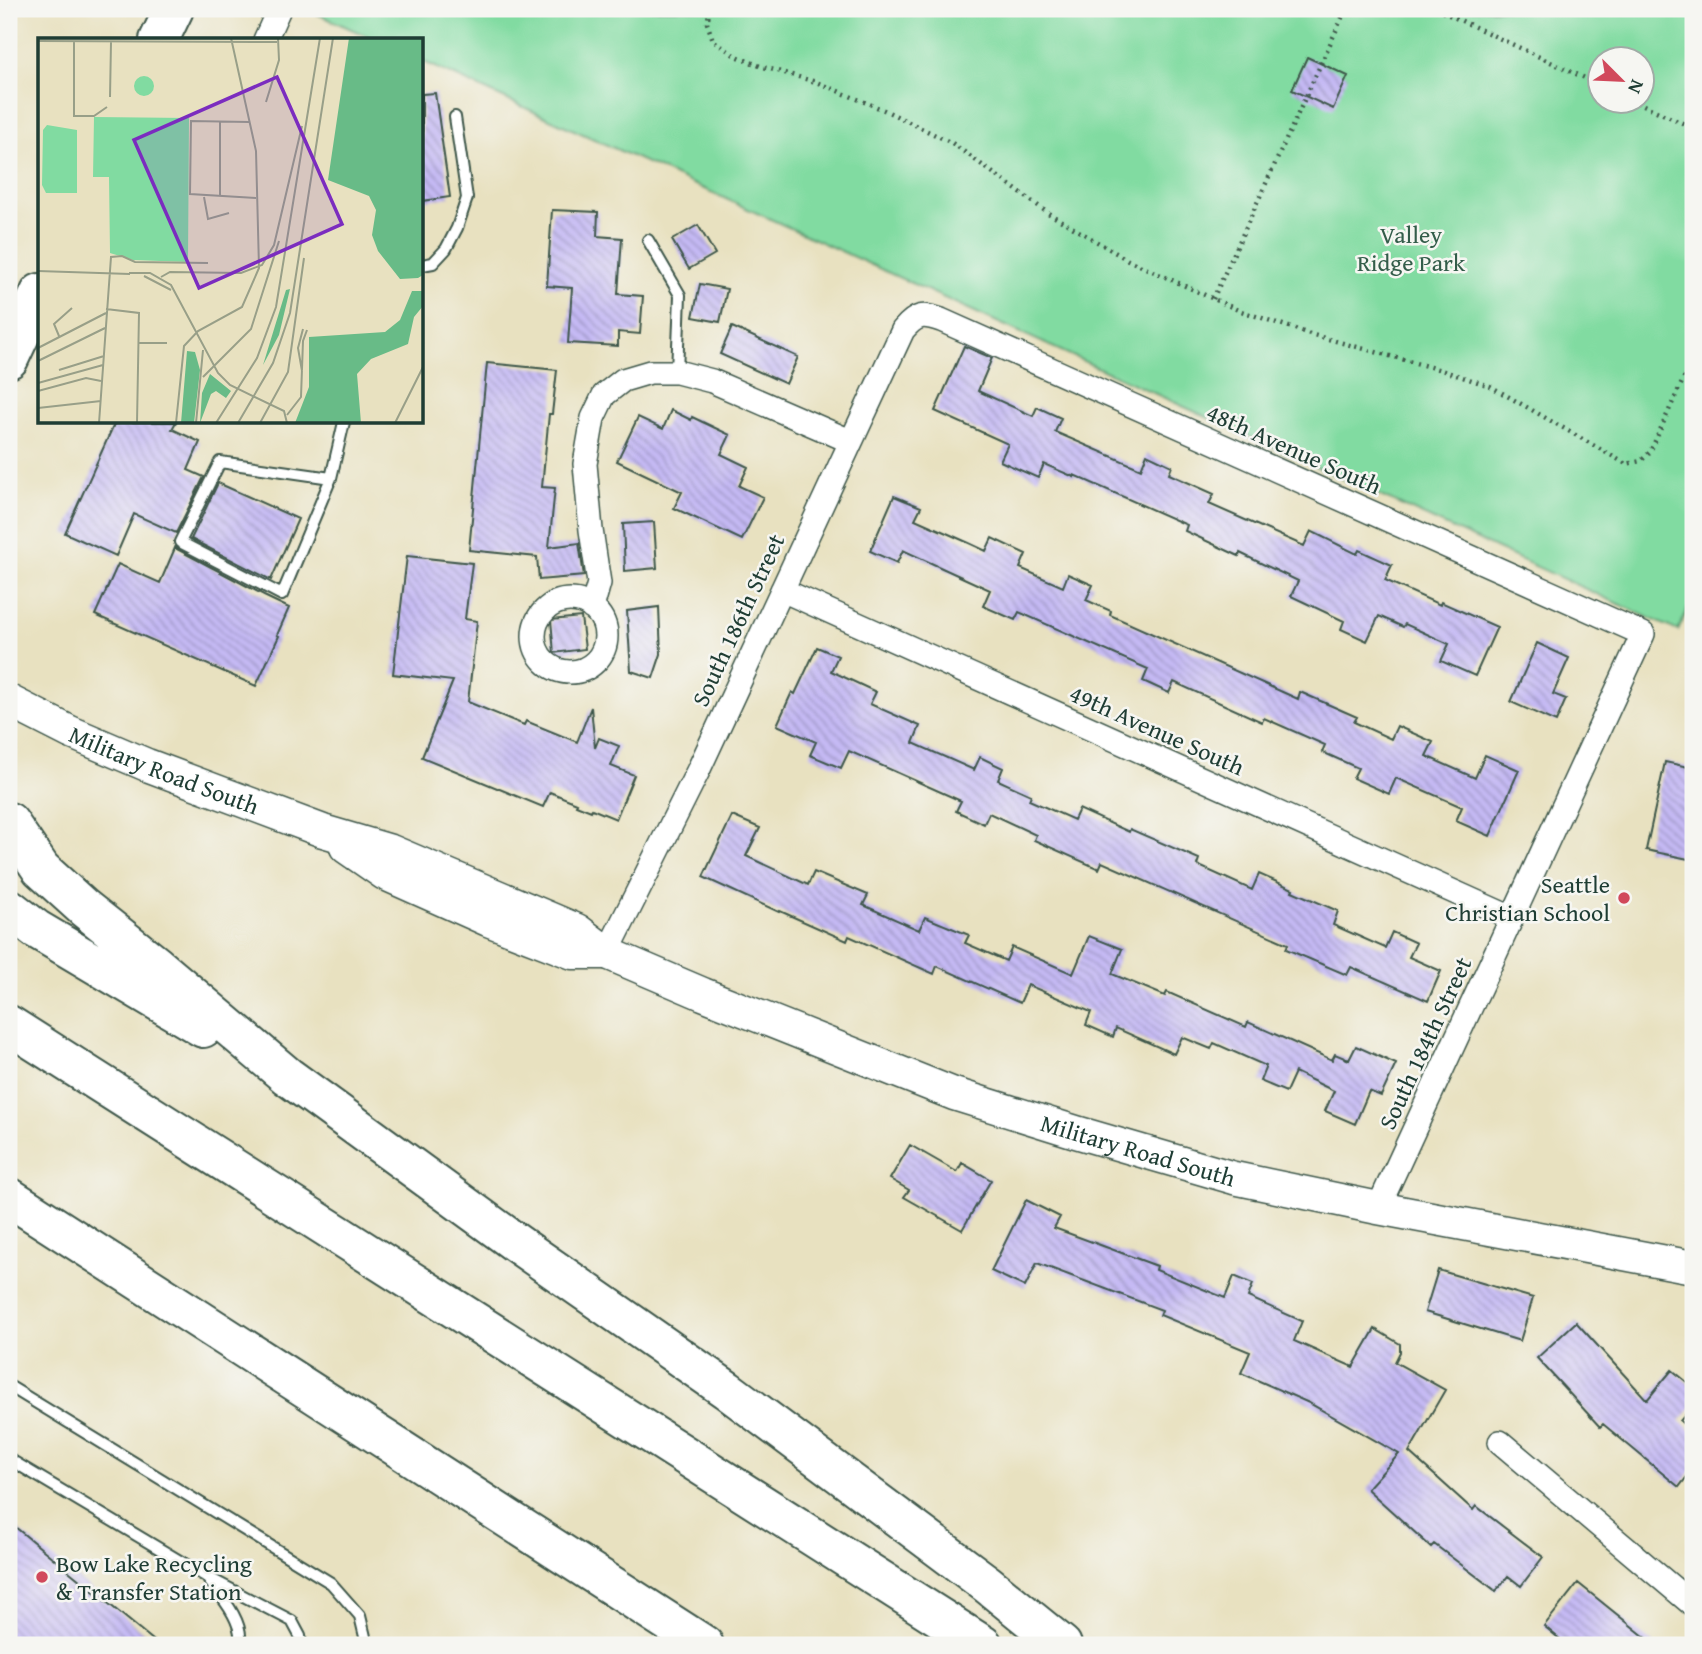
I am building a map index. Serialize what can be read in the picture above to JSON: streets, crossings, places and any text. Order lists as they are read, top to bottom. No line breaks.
{"streets":{"main road":["Military Road South"],"street":["48th Avenue South","South 186th Street","49th Avenue South","South 184th Street"]},"crossings":[["48th Avenue South","South 186th Street"],["48th Avenue South","South 184th Street"],["South 186th Street","49th Avenue South"],["South 186th Street","Military Road South"],["49th Avenue South","South 184th Street"],["Military Road South","South 184th Street"]],"parks":["Valley Ridge Park"],"places":["Seattle Christian School","Bow Lake Recycling & Transfer Station"],"north":"bottom right"}
